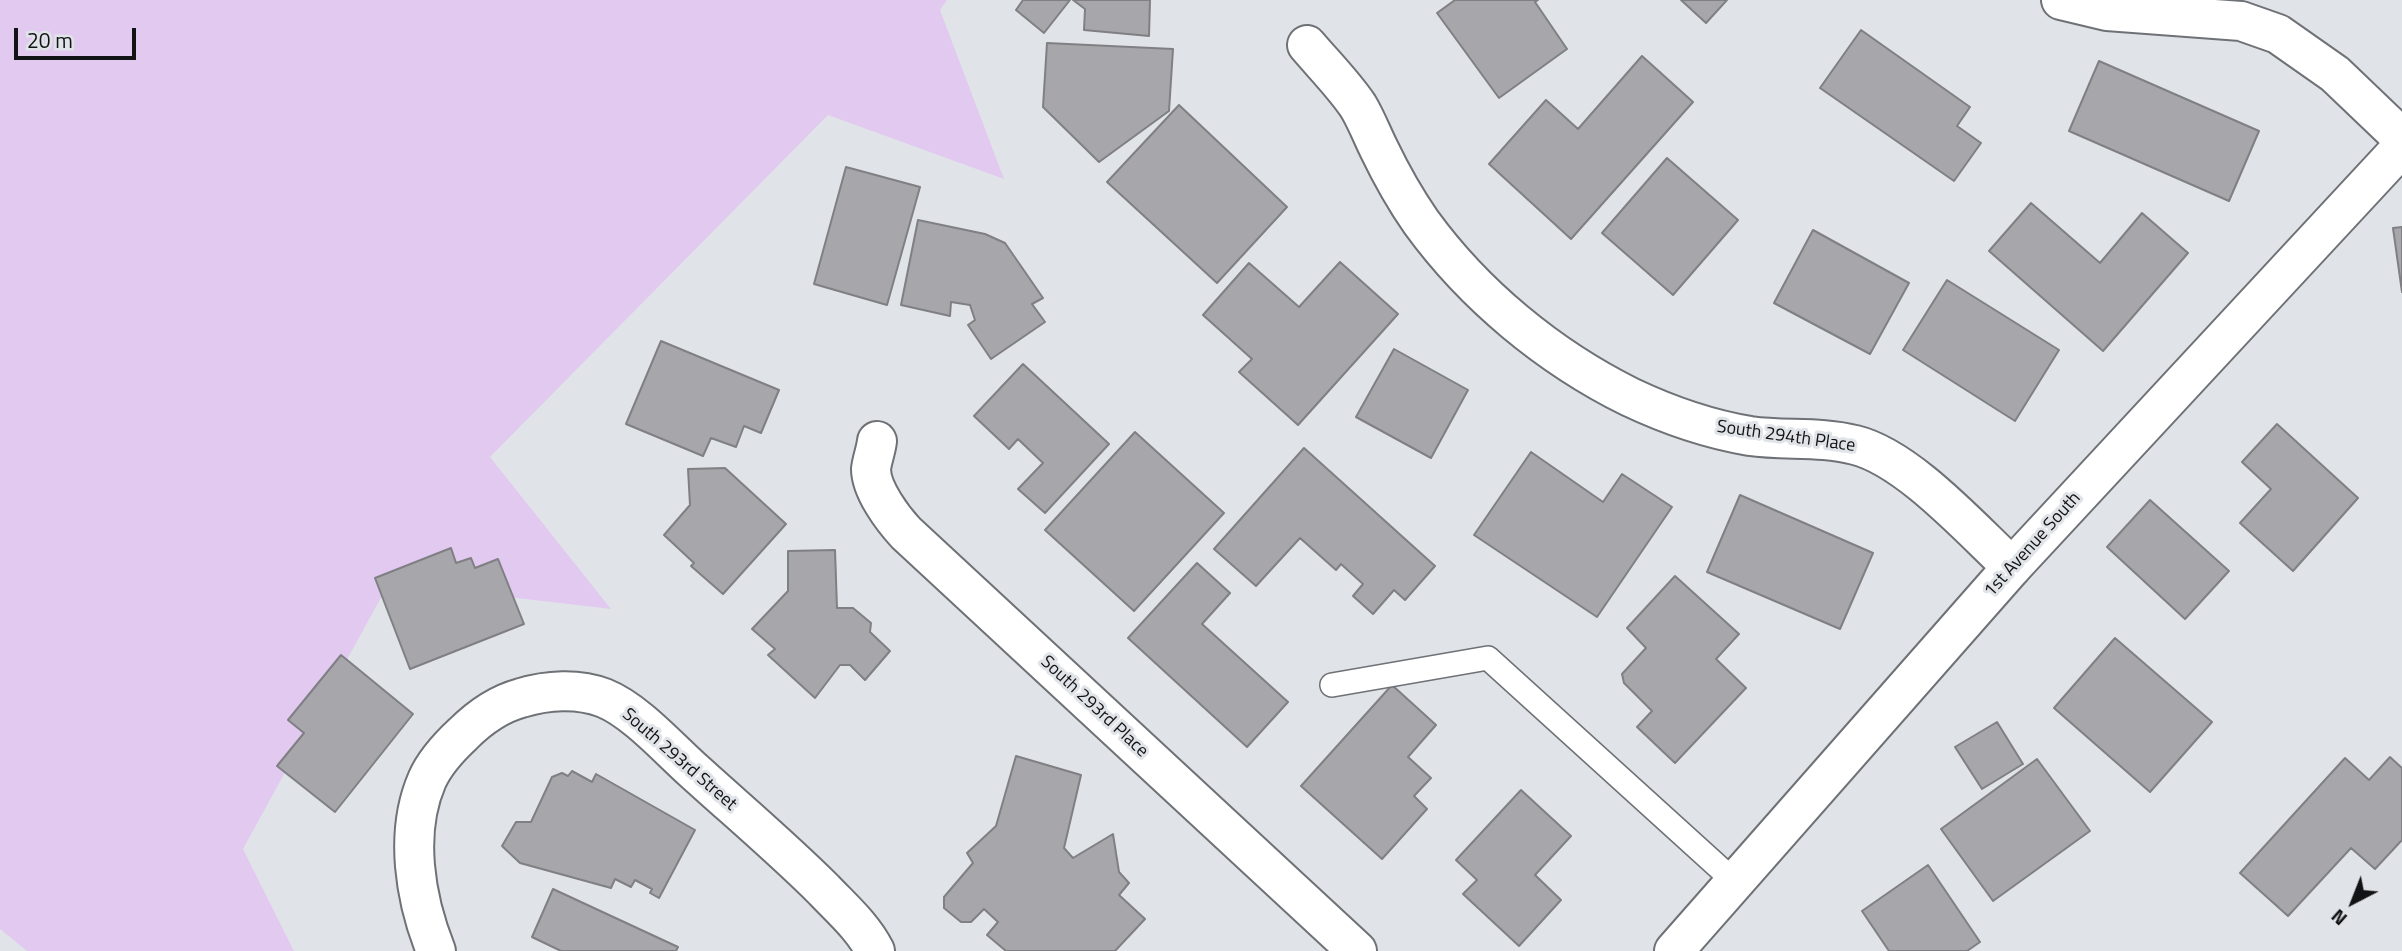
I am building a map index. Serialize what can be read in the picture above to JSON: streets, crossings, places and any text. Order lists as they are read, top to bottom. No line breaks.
{"streets":{"street":["South 294th Place","1st Avenue South","South 293rd Place","South 293rd Street"]},"crossings":[["South 294th Place","1st Avenue South"]],"scale_bar":"20 m","north":"bottom left"}
